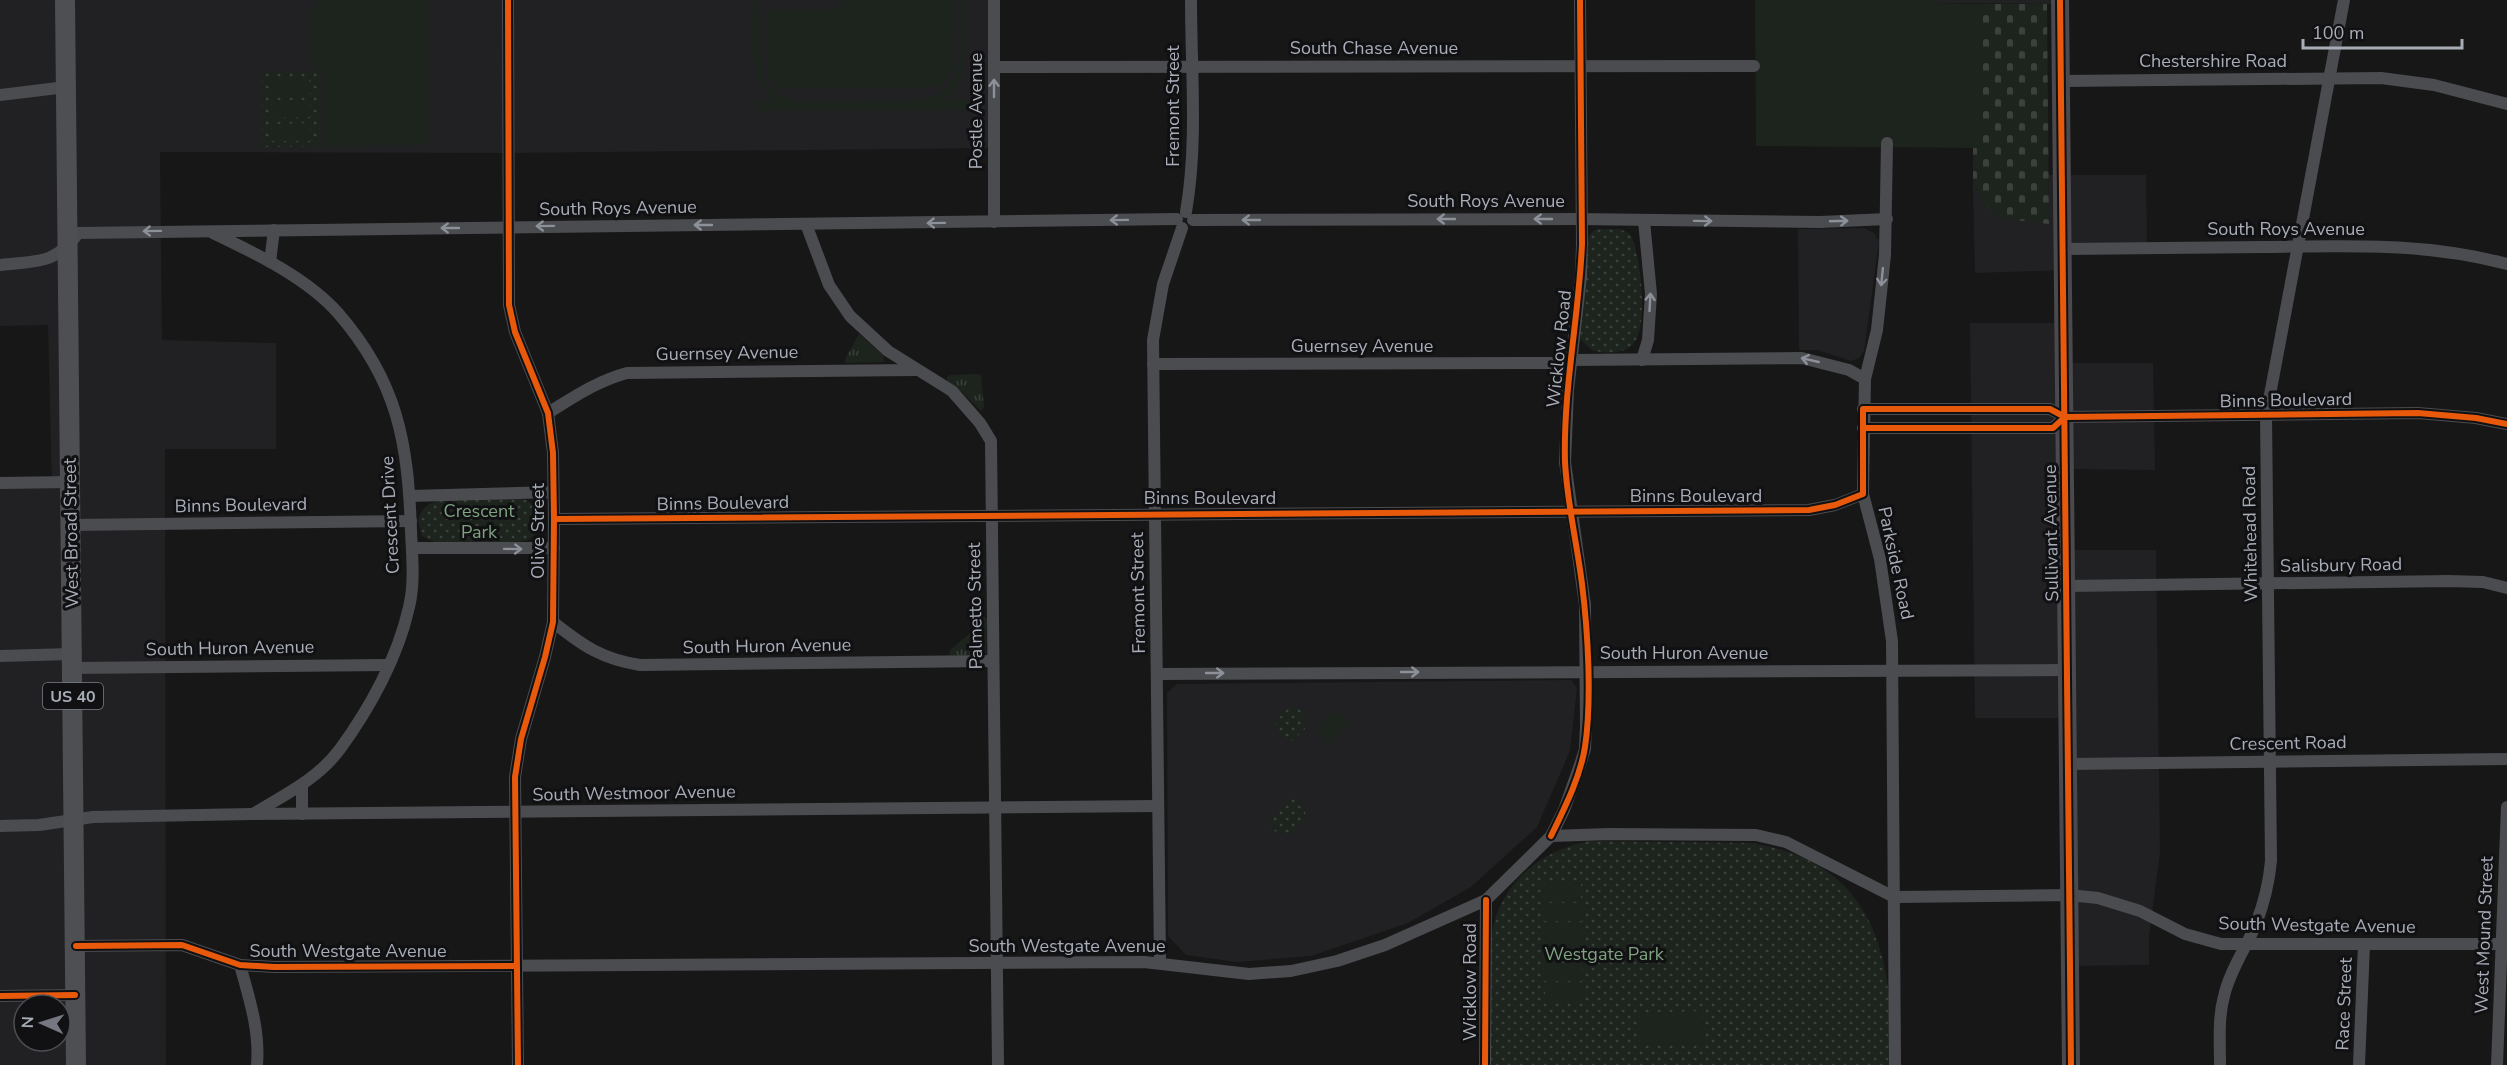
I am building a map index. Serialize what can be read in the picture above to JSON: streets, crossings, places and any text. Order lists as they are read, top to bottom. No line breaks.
{"streets":{"main road":["West Broad Street","Sullivant Avenue","US 40"],"street":["South Chase Avenue","Chestershire Road","Fremont Street","Postle Avenue","South Roys Avenue","Guernsey Avenue","Wicklow Road","Binns Boulevard","Crescent Drive","Olive Street","Whitehead Road","Parkside Road","Salisbury Road","Palmetto Street","South Huron Avenue","Crescent Road","South Westmoor Avenue","South Westgate Avenue","West Mound Street","Race Street"]},"crossings":[["South Chase Avenue","Fremont Street"],["South Chase Avenue","Postle Avenue"],["South Chase Avenue","Wicklow Road"],["Chestershire Road","Sullivant Avenue"],["Chestershire Road","Whitehead Road"],["Fremont Street","South Roys Avenue"],["Fremont Street","Guernsey Avenue"],["Fremont Street","Binns Boulevard"],["Fremont Street","South Huron Avenue"],["Fremont Street","South Westmoor Avenue"],["Fremont Street","South Westgate Avenue"],["Postle Avenue","South Roys Avenue"],["South Roys Avenue","Wicklow Road"],["South Roys Avenue","Crescent Drive"],["South Roys Avenue","Olive Street"],["South Roys Avenue","West Broad Street"],["South Roys Avenue","Sullivant Avenue"],["South Roys Avenue","Whitehead Road"],["South Roys Avenue","Parkside Road"],["South Roys Avenue","Palmetto Street"],["Guernsey Avenue","Wicklow Road"],["Guernsey Avenue","Olive Street"],["Guernsey Avenue","Parkside Road"],["Guernsey Avenue","Palmetto Street"],["Wicklow Road","Binns Boulevard"],["Wicklow Road","South Huron Avenue"],["Wicklow Road","South Westgate Avenue"],["Binns Boulevard","Crescent Drive"],["Binns Boulevard","Olive Street"],["Binns Boulevard","West Broad Street"],["Binns Boulevard","Sullivant Avenue"],["Binns Boulevard","Whitehead Road"],["Binns Boulevard","Parkside Road"],["Binns Boulevard","Palmetto Street"],["Crescent Drive","South Huron Avenue"],["Crescent Drive","South Westmoor Avenue"],["Olive Street","South Huron Avenue"],["Olive Street","South Westmoor Avenue"],["Olive Street","South Westgate Avenue"],["West Broad Street","South Huron Avenue"],["West Broad Street","South Westmoor Avenue"],["West Broad Street","South Westgate Avenue"],["Sullivant Avenue","Salisbury Road"],["Sullivant Avenue","South Huron Avenue"],["Sullivant Avenue","Crescent Road"],["Sullivant Avenue","South Westgate Avenue"],["Whitehead Road","Salisbury Road"],["Whitehead Road","Crescent Road"],["Whitehead Road","South Westgate Avenue"],["Parkside Road","South Huron Avenue"],["Parkside Road","South Westgate Avenue"],["Palmetto Street","South Huron Avenue"],["Palmetto Street","South Westmoor Avenue"],["Palmetto Street","South Westgate Avenue"],["South Westgate Avenue","West Mound Street"],["South Westgate Avenue","Race Street"]],"one_way":["Postle Avenue"],"parks":["Crescent Park","Westgate Park"],"scale_bar":"100 m","north":"left"}
